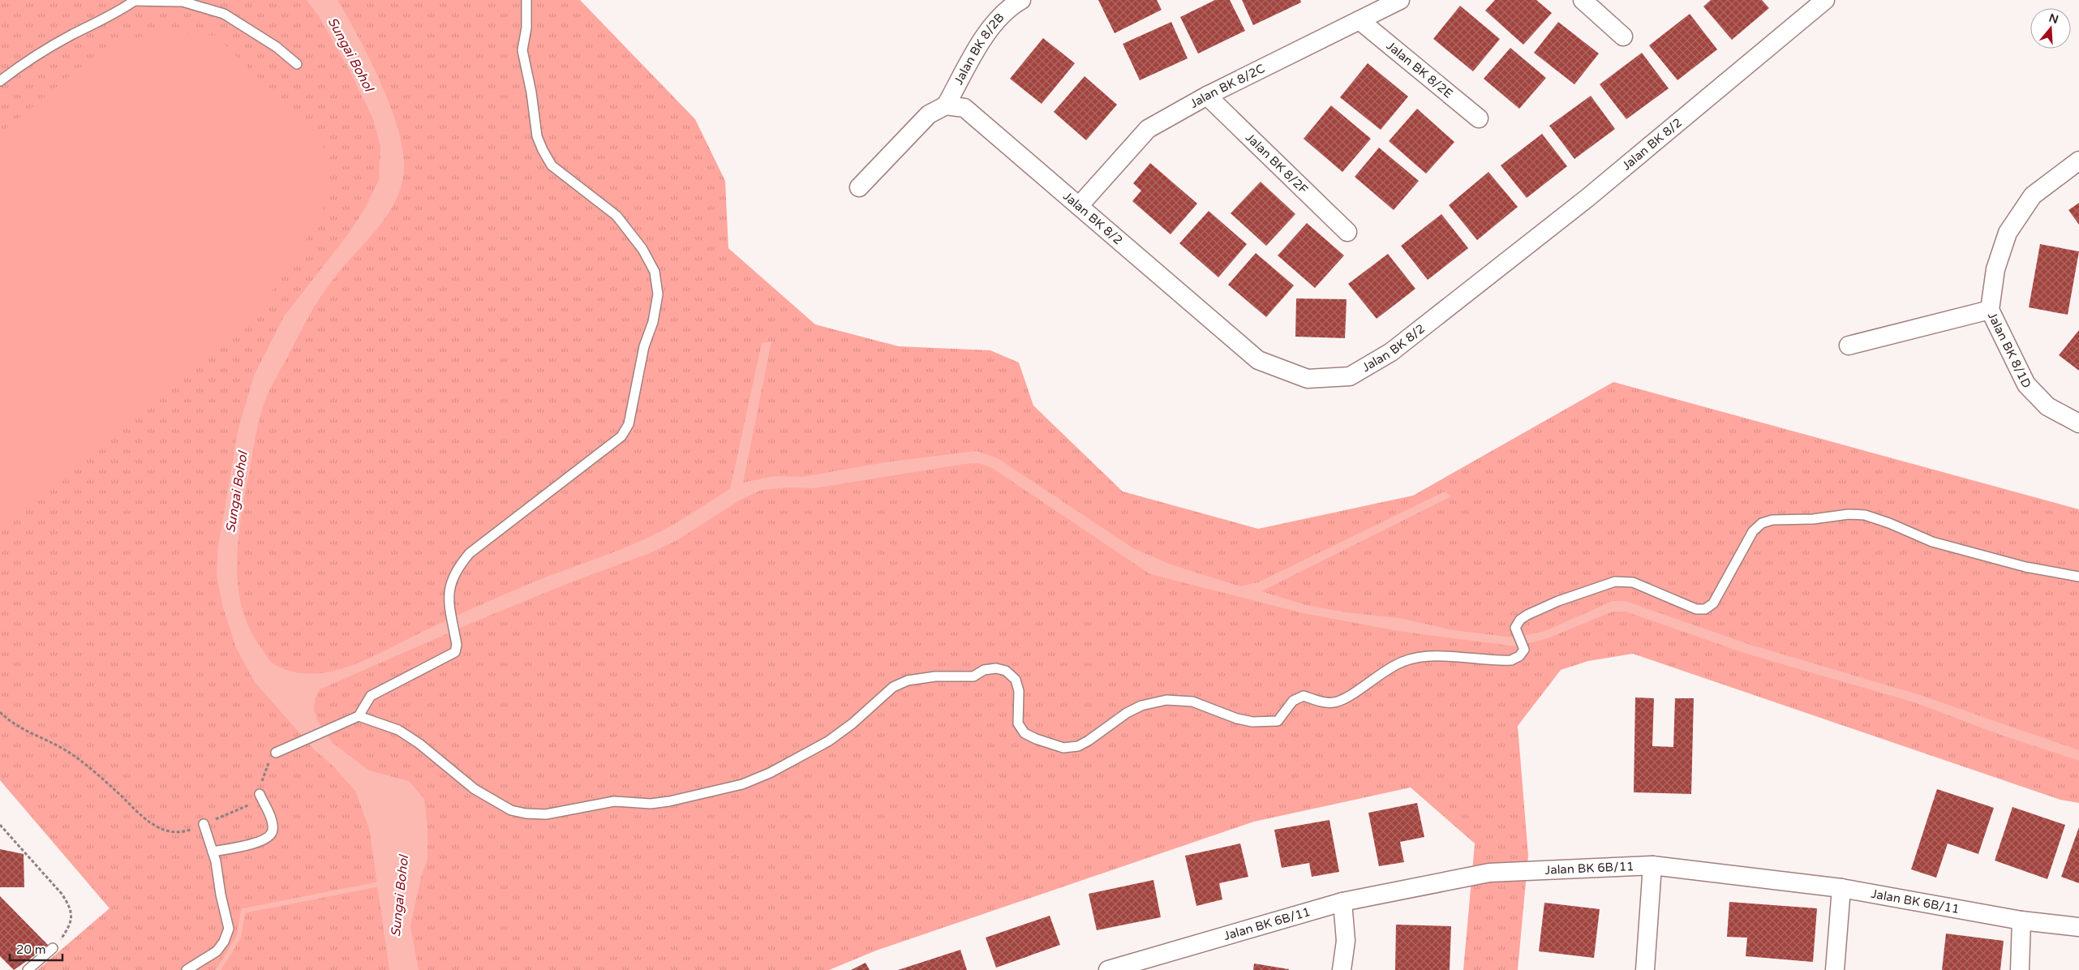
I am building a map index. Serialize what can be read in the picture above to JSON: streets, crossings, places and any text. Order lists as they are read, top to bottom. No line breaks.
{"streets":{"street":["Jalan BK 8/2B","Jalan BK 8/2E","Jalan BK 8/2C","Jalan BK 8/2","Jalan BK 8/2F","Jalan BK 8/1D","Jalan BK 6B/11"]},"crossings":[["Jalan BK 8/2B","Jalan BK 8/2"],["Jalan BK 8/2E","Jalan BK 8/2C"],["Jalan BK 8/2C","Jalan BK 8/2"],["Jalan BK 8/2C","Jalan BK 8/2F"]],"water":["Sungai Bohol"],"scale_bar":"20 m","north":"top"}
